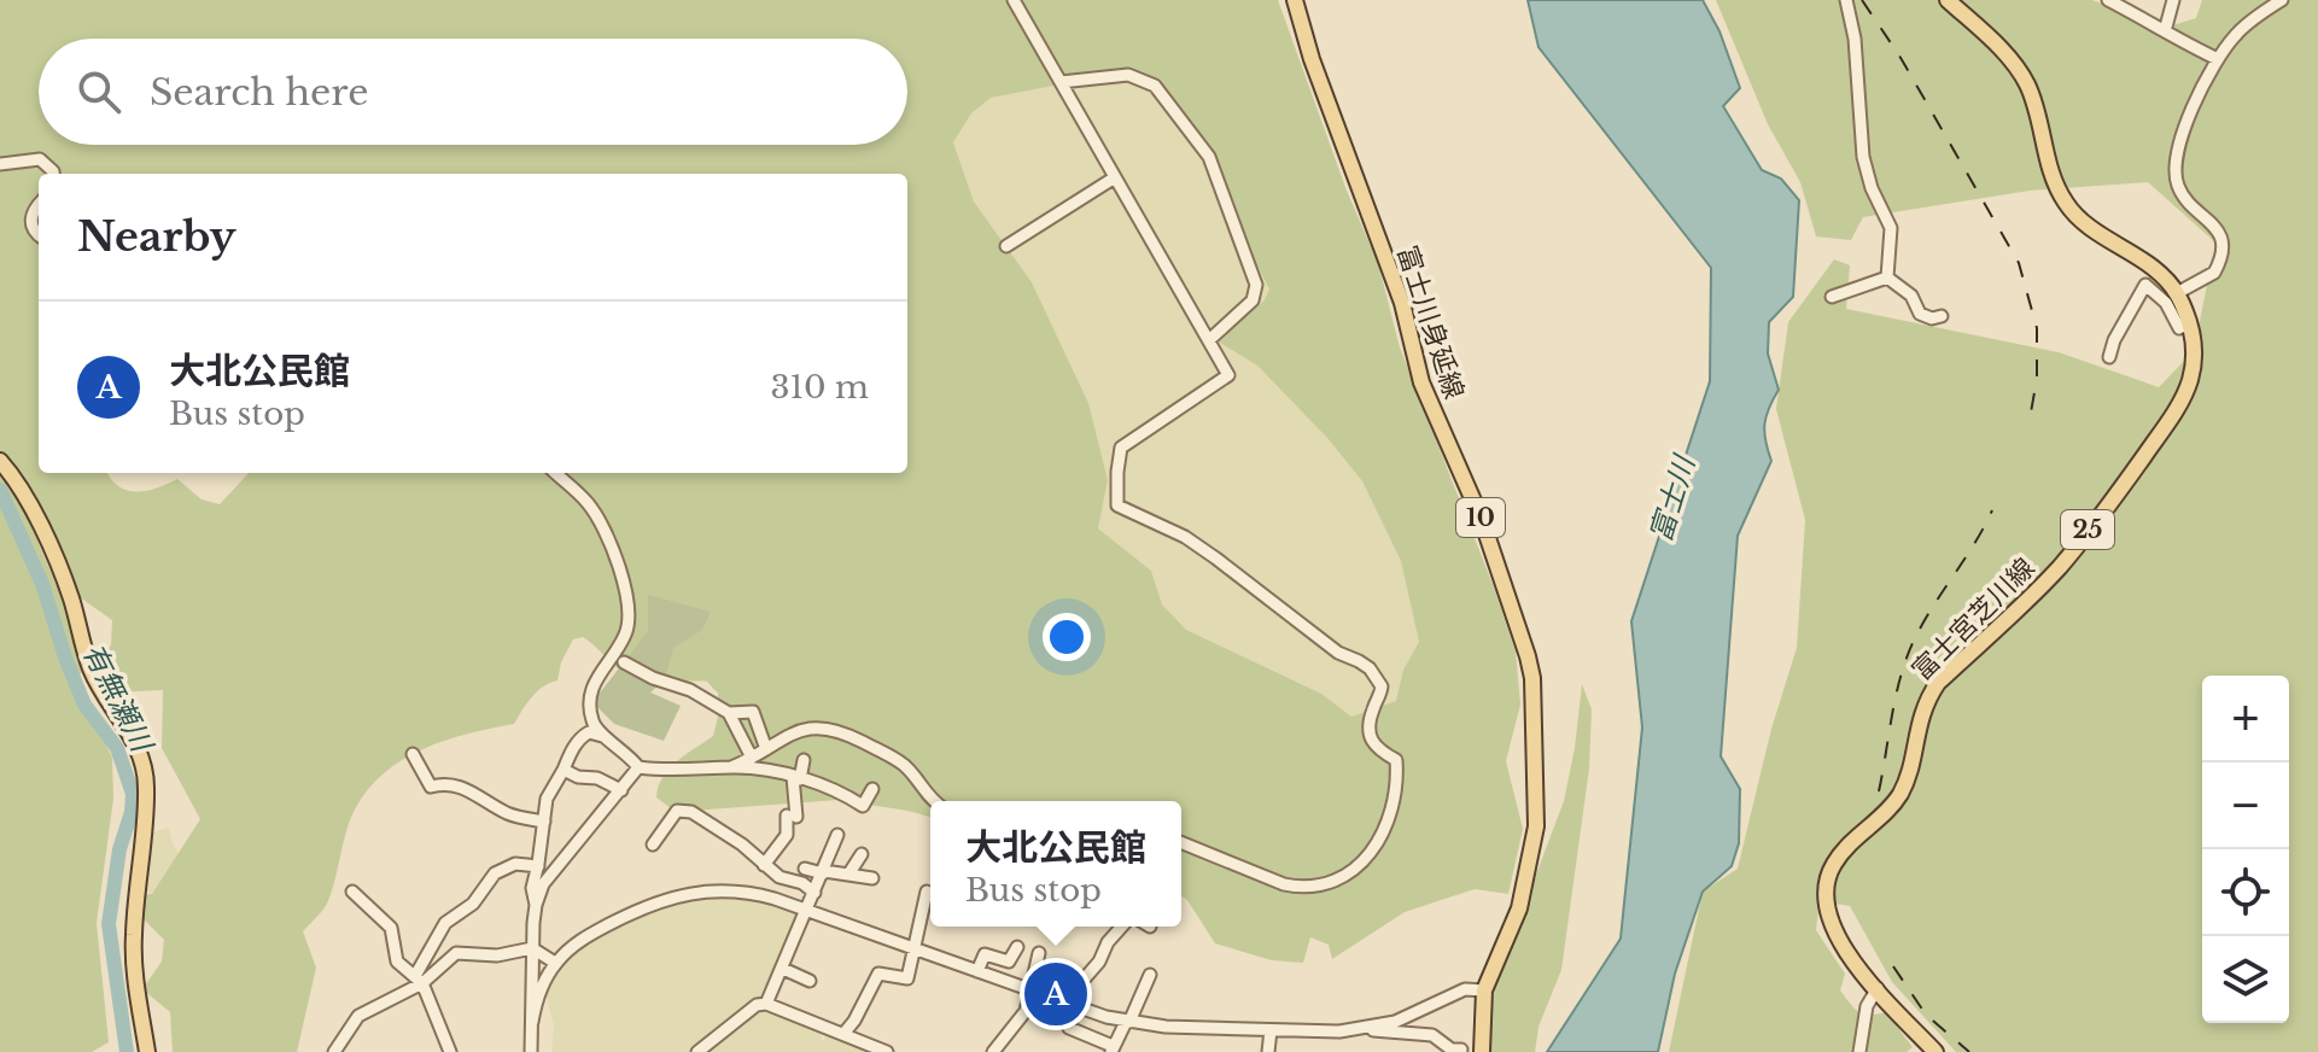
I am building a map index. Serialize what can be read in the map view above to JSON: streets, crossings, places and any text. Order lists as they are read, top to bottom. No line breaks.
{"streets":{"main road":["富士川身延線","10","25","富士宮芝川線"]},"water":["富士川","有無瀬川"],"page":{"search":"Search here","heading":"Nearby","list":[{"mark":"A","name":"大北公民館","note":"Bus stop","value":"310 m"}],"map_buttons":["+","−"],"popup":["大北公民館","Bus stop"],"pins":"A"}}
